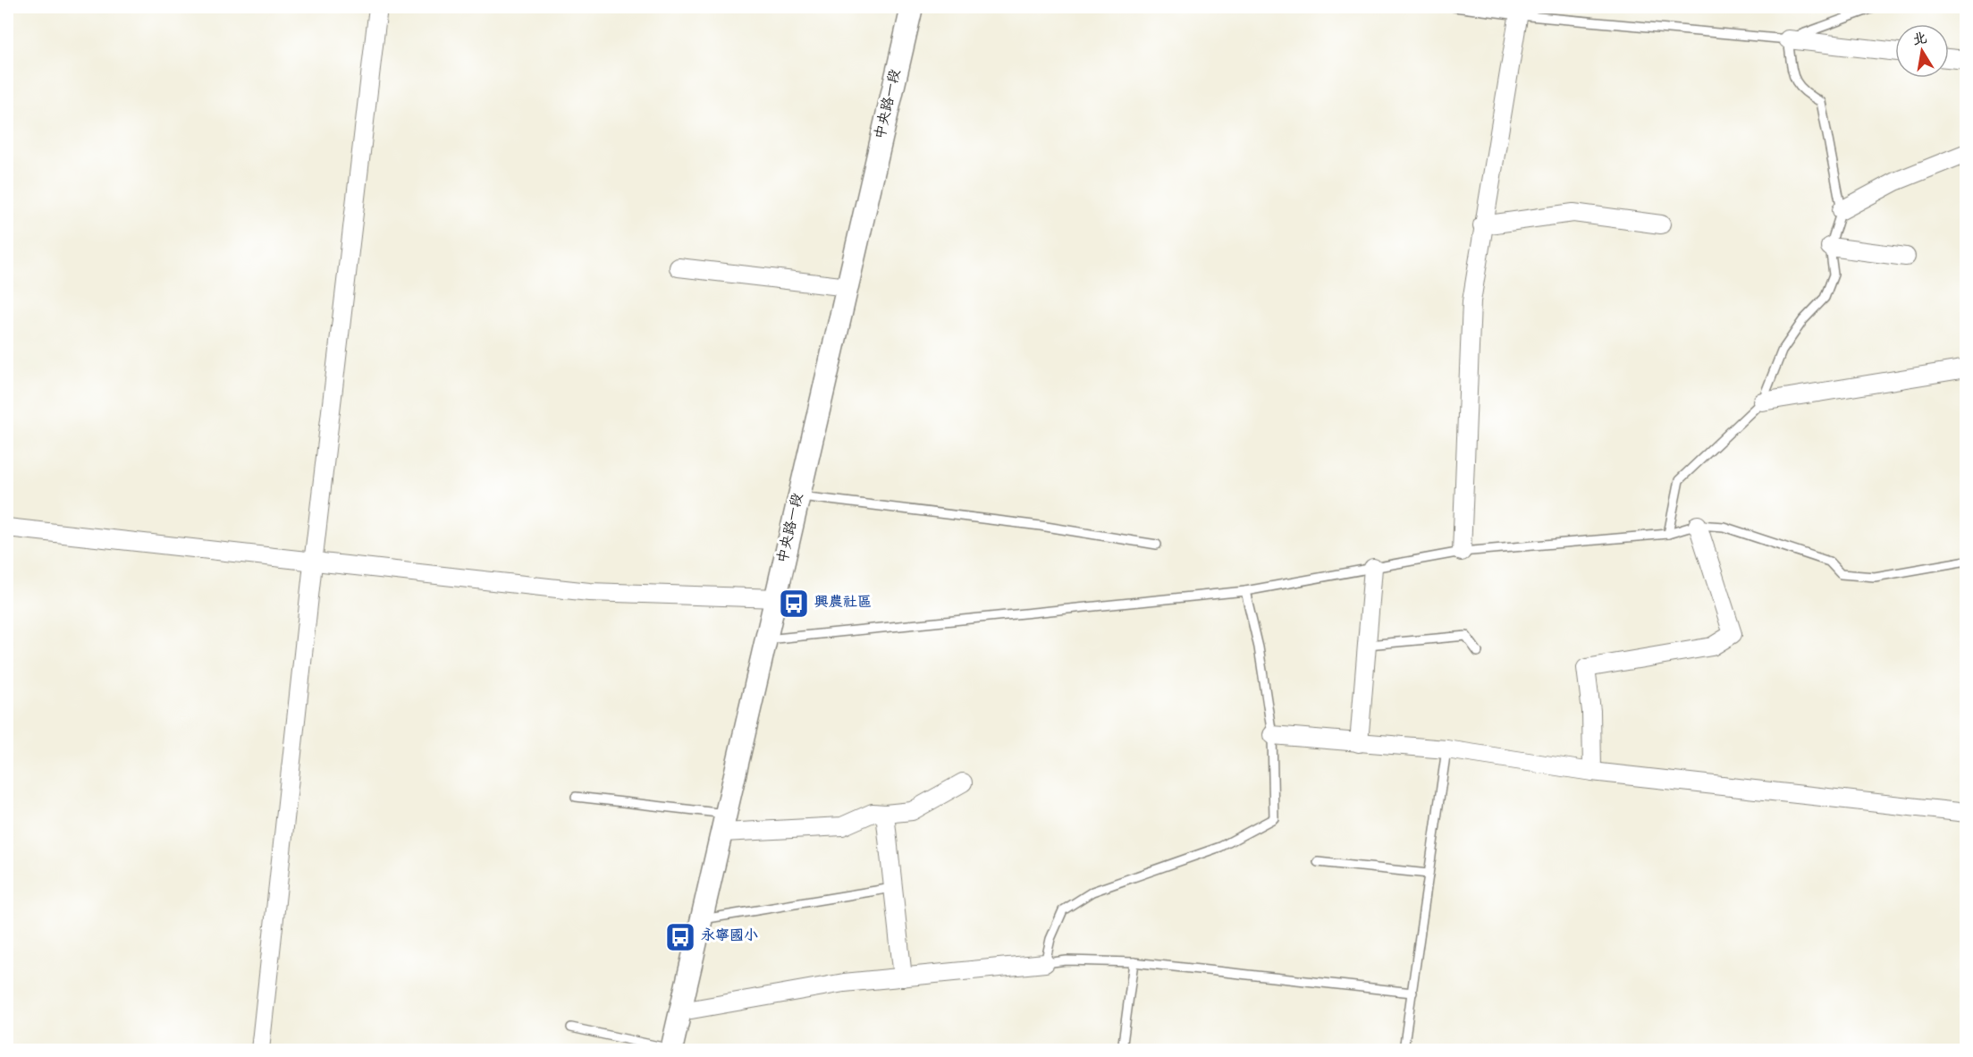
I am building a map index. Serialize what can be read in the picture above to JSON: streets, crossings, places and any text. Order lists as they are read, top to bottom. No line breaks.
{"streets":{"street":["中央路一段"]},"places":{"bus stop":["興農社區","永寧國小"]},"north":"top"}
